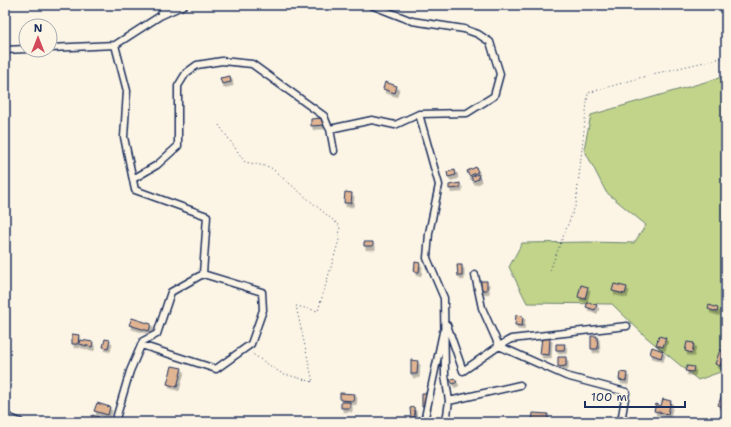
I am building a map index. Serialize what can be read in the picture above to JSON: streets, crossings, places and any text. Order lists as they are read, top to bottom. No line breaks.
{"scale_bar":"100 m","north":"top"}
